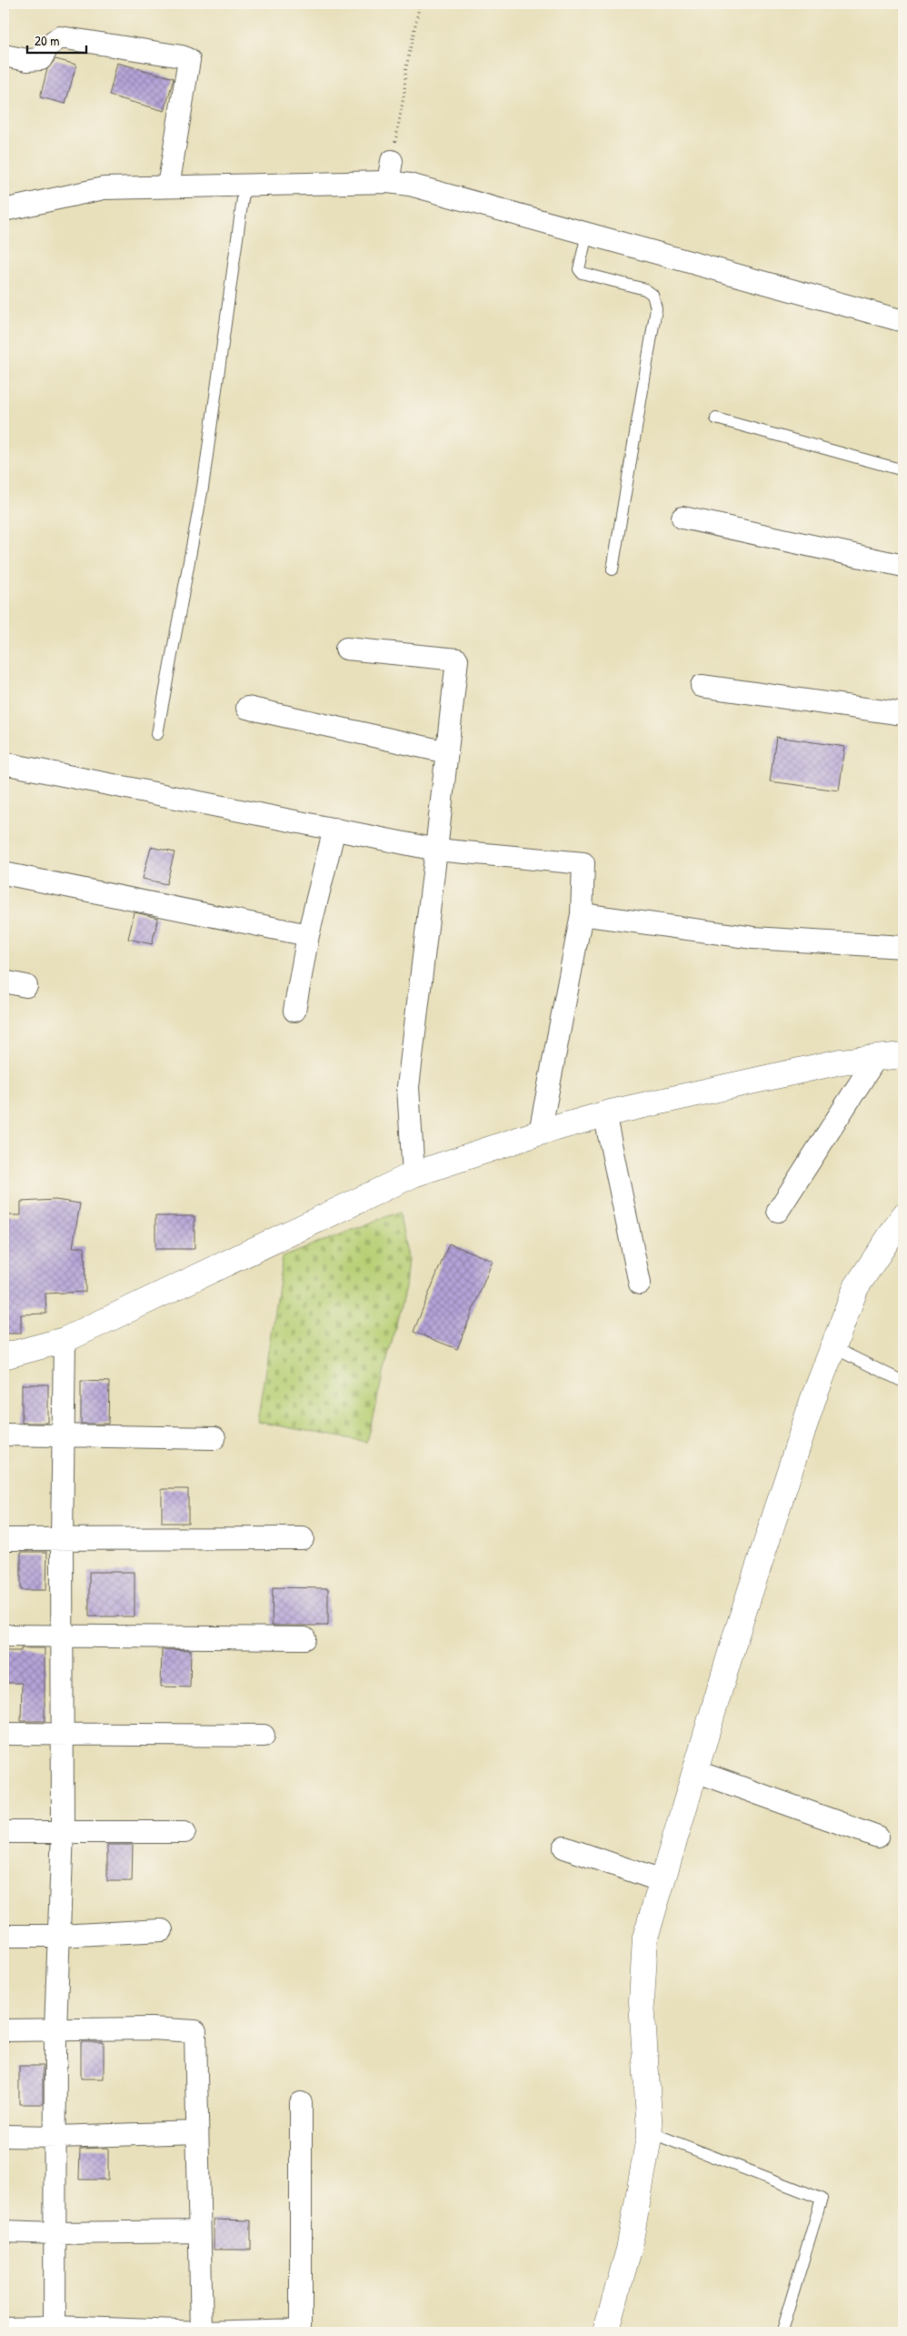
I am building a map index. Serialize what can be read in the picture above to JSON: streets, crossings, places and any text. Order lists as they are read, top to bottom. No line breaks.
{"scale_bar":"20 m"}
